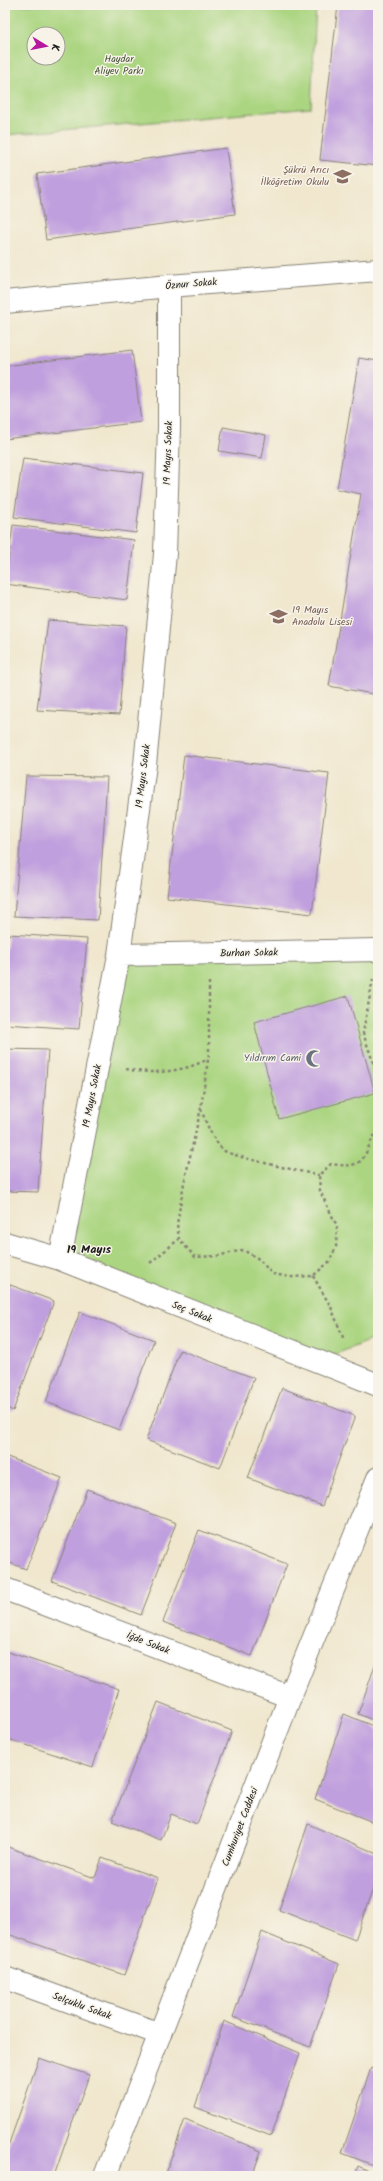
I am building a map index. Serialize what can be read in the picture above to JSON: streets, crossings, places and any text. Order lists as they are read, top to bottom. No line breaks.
{"streets":{"street":["Öznur Sokak","19 Mayıs Sokak","Burhan Sokak","Seç Sokak","İğde Sokak","Cumhuriyet Caddesi","Selçuklu Sokak"]},"crossings":[["Öznur Sokak","19 Mayıs Sokak"],["19 Mayıs Sokak","Burhan Sokak"],["19 Mayıs Sokak","Seç Sokak"],["İğde Sokak","Cumhuriyet Caddesi"],["Cumhuriyet Caddesi","Selçuklu Sokak"]],"districts":["19 Mayıs"],"parks":["Haydar Aliyev Parkı"],"places":{"school or university":["Şükrü Arıcı İlköğretim Okulu","19 Mayıs Anadolu Lisesi"],"mosque":["Yıldırım Cami"]},"north":"right"}
